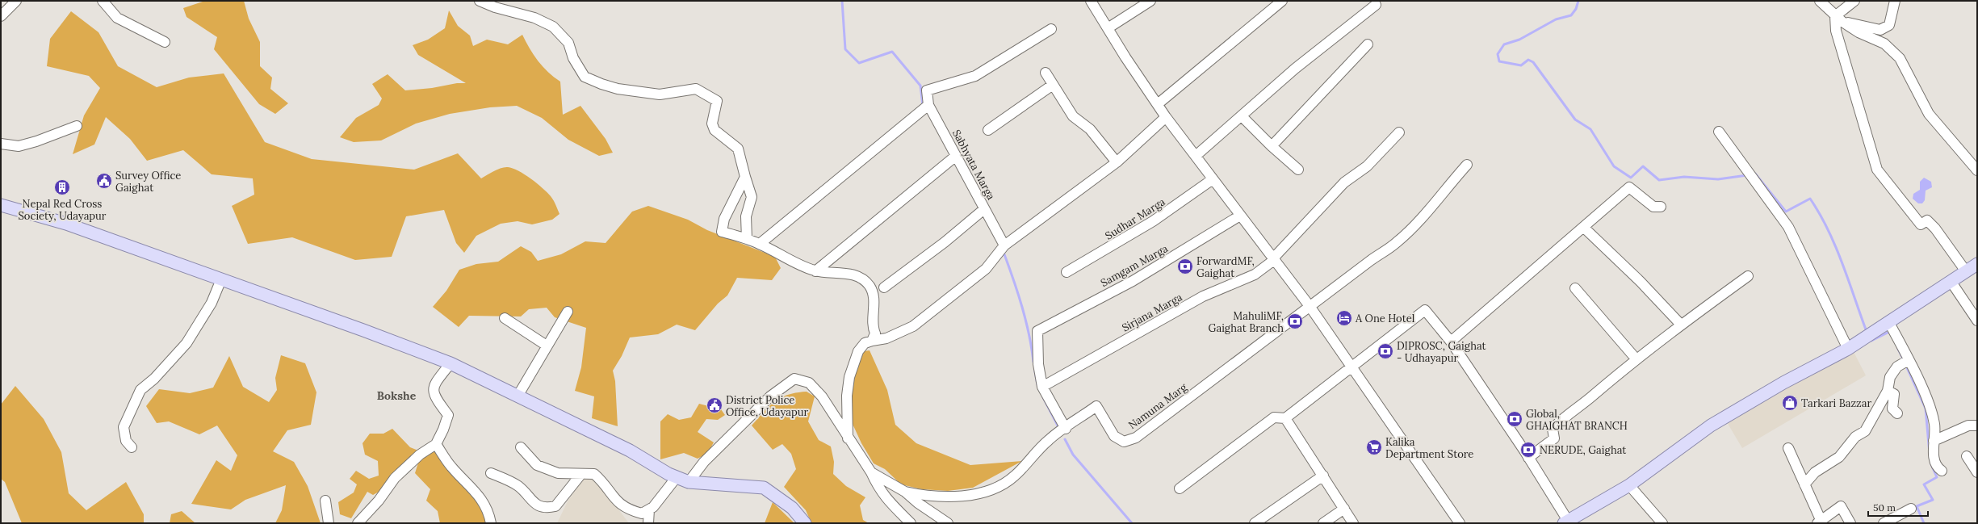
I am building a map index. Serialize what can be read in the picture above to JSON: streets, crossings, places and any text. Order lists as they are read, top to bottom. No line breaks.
{"streets":{"street":["Sabhyata Marga","Sudhar Marga","Samgam Marga","Sirjana Marga","Namuna Marg"]},"crossings":[["Samgam Marga","Sirjana Marga"]],"districts":["Bokshe"],"places":{"public building":["Survey Office Gaighat","District Police Office, Udayapur"],"building":["Nepal Red Cross Society, Udayapur"],"bank":["ForwardMF, Gaighat","MahuliMF, Gaighat Branch","DIPROSC, Gaighat - Udhayapur","Global, GHAIGHAT BRANCH","NERUDE, Gaighat"],"hotel":["A One Hotel"],"shop":["Tarkari Bazzar"],"supermarket":["Kalika Department Store"]},"scale_bar":"50 m"}
